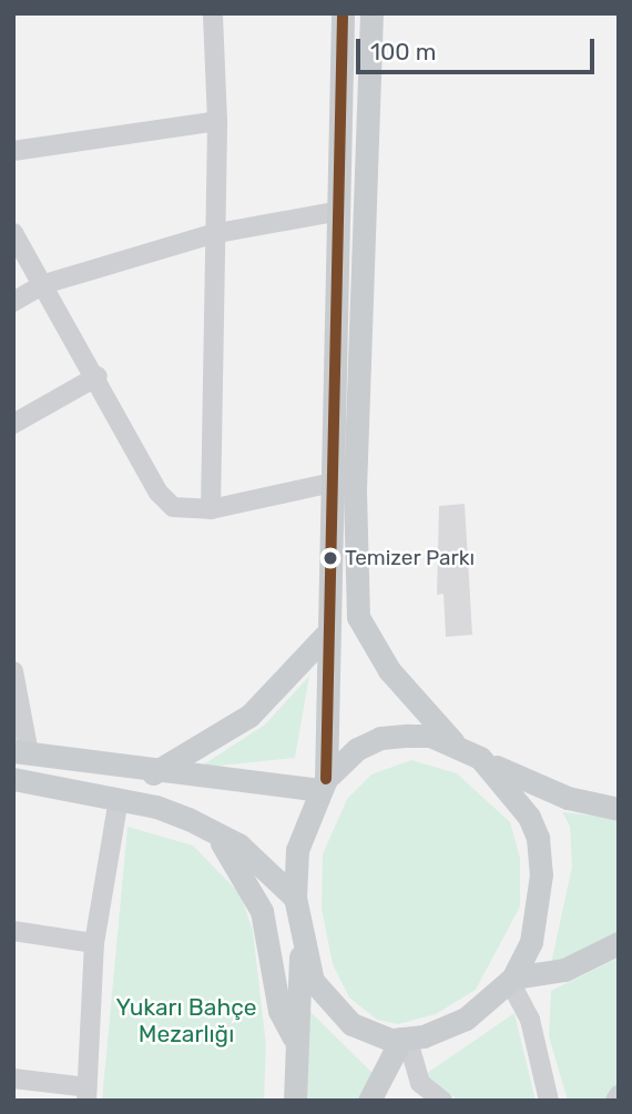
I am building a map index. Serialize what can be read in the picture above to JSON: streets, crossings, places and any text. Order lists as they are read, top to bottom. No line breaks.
{"parks":["Yukarı Bahçe Mezarlığı"],"places":["Temizer Parkı"],"scale_bar":"100 m"}
